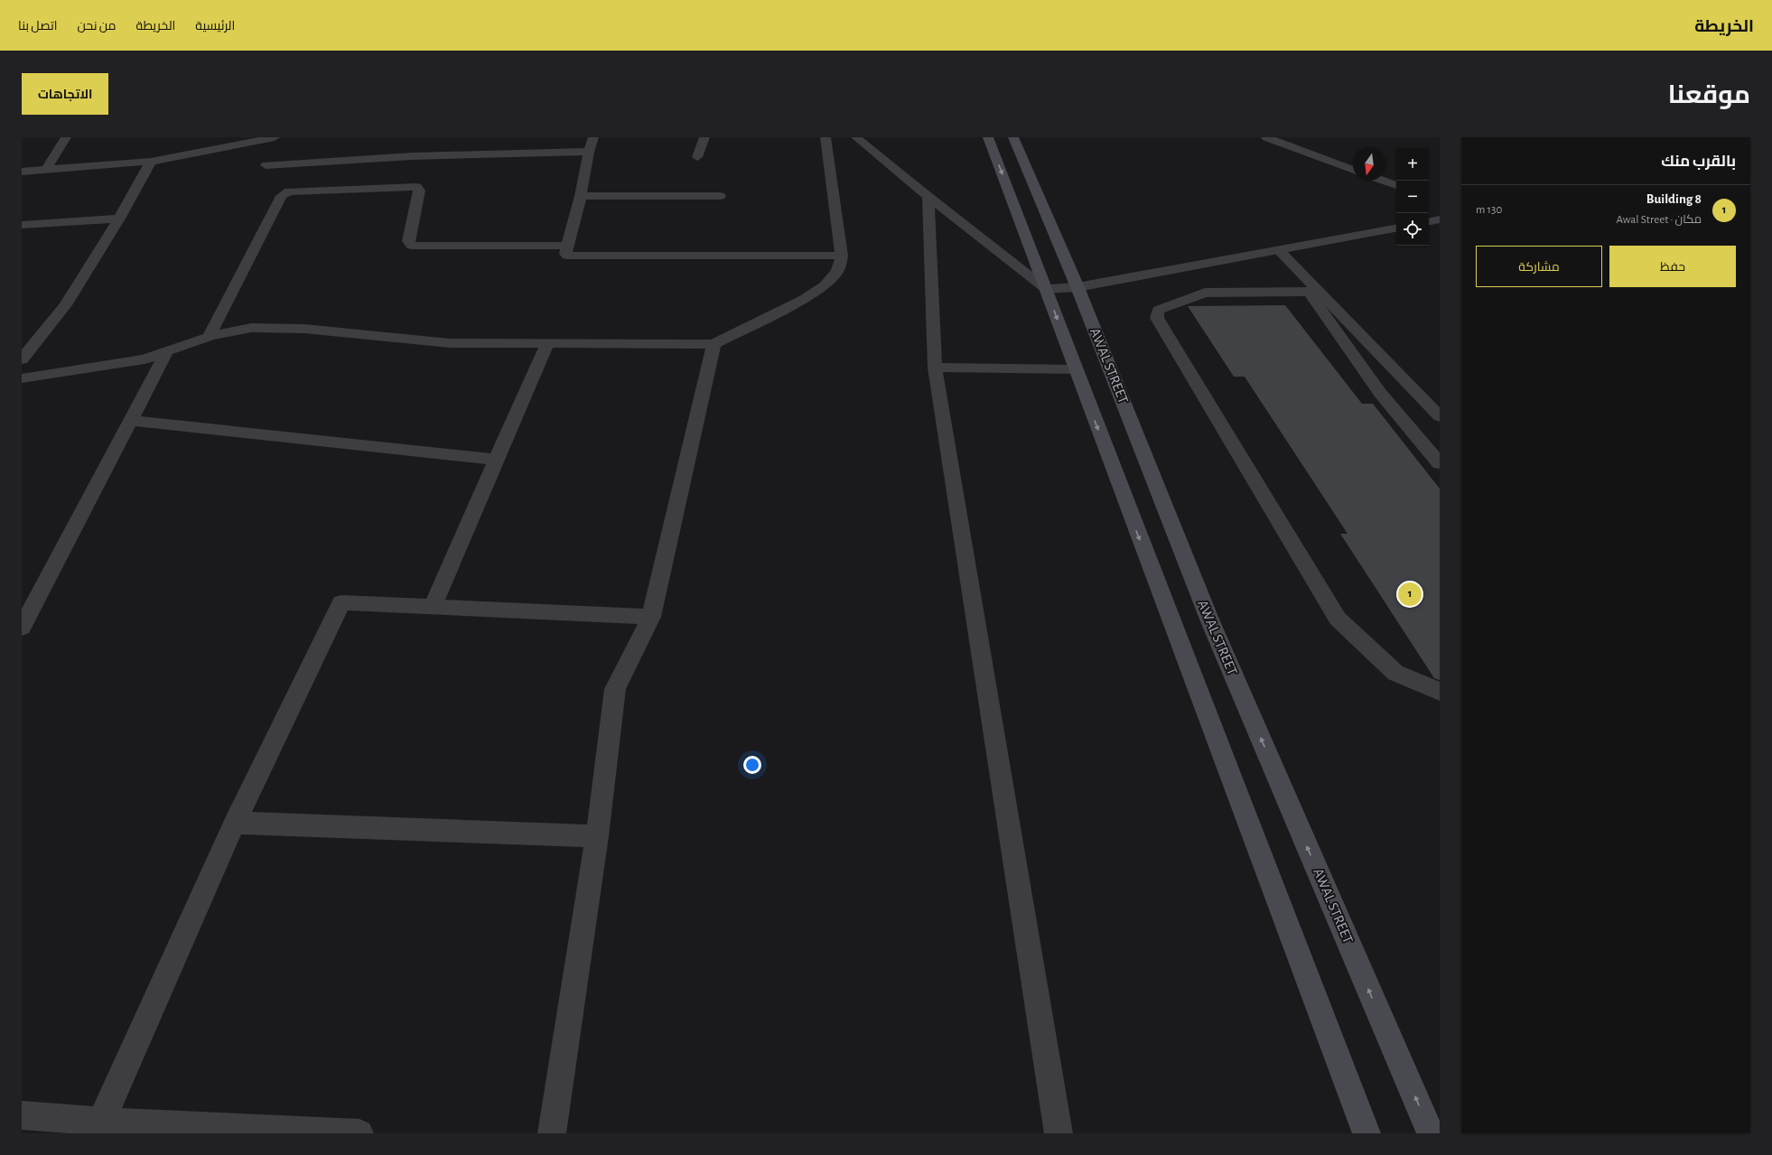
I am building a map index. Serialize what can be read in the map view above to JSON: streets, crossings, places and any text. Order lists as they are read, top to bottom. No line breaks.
{"streets":{"main road":["AWAL STREET"]},"north":"bottom","page":{"header":"الخريطة","nav":["الرئيسية","الخريطة","من نحن","اتصل بنا"],"title":"موقعنا","buttons":["الاتجاهات",["حفظ","مشاركة"]],"heading":"بالقرب منك","map_buttons":["+","−"],"list":[{"mark":"1","name":"Building 8","note":"مكان · Awal Street","value":"130 m"}],"pins":"1"}}
